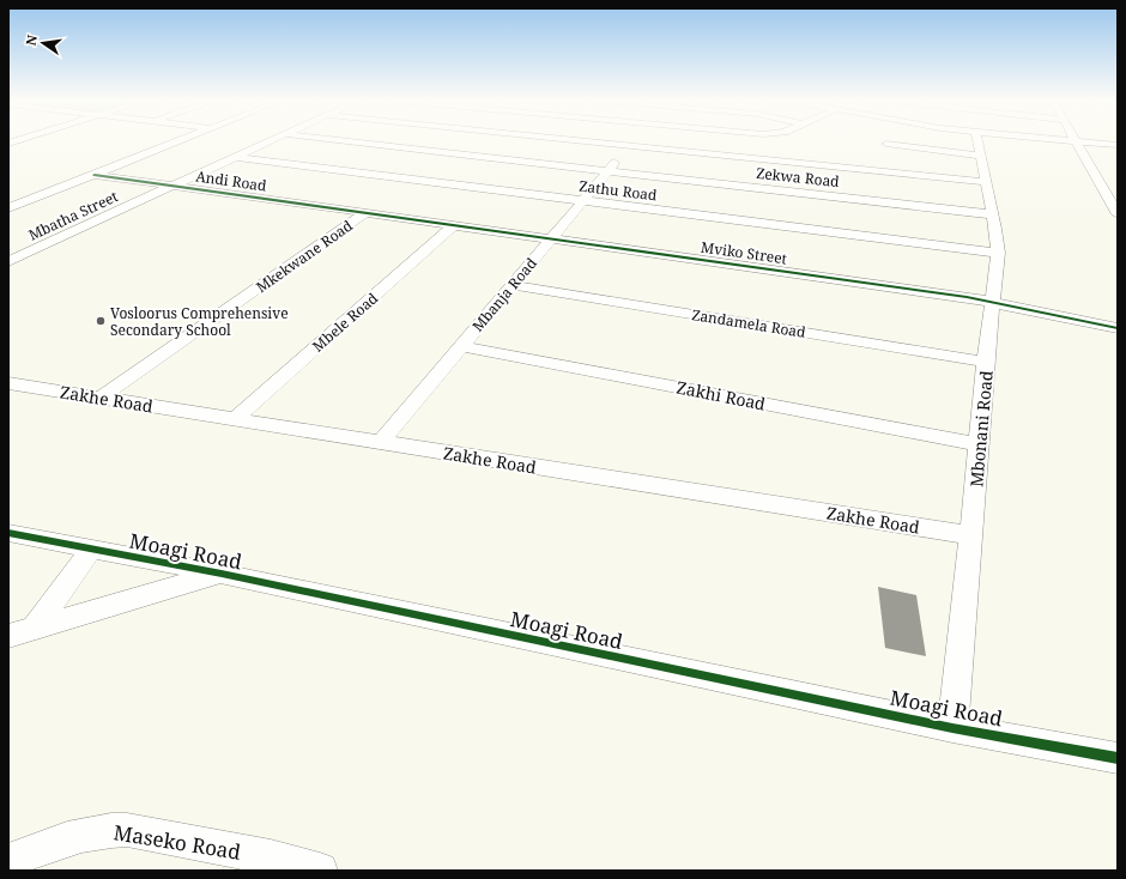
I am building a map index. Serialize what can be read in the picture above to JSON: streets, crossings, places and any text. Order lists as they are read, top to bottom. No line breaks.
{"streets":{"street":["Zekwa Road","Andi Road","Zathu Road","Mbatha Street","Mviko Street","Mkekwane Road","Mbanja Road","Mbele Road","Zandamela Road","Zakhi Road","Zakhe Road","Mbonani Road","Moagi Road","Maseko Road"]},"crossings":[["Zekwa Road","Mbanja Road"],["Zekwa Road","Mbonani Road"],["Andi Road","Mbatha Street"],["Andi Road","Mviko Street"],["Andi Road","Mkekwane Road"],["Zathu Road","Mbatha Street"],["Zathu Road","Mbanja Road"],["Zathu Road","Mbonani Road"],["Mviko Street","Mkekwane Road"],["Mviko Street","Mbanja Road"],["Mviko Street","Mbele Road"],["Mviko Street","Mbonani Road"],["Mkekwane Road","Zakhe Road"],["Mbanja Road","Zandamela Road"],["Mbanja Road","Zakhi Road"],["Mbanja Road","Zakhe Road"],["Mbele Road","Zakhe Road"],["Zandamela Road","Mbonani Road"],["Zakhi Road","Mbonani Road"],["Zakhe Road","Mbonani Road"],["Mbonani Road","Moagi Road"]],"places":["Vosloorus Comprehensive Secondary School"],"north":"left"}
